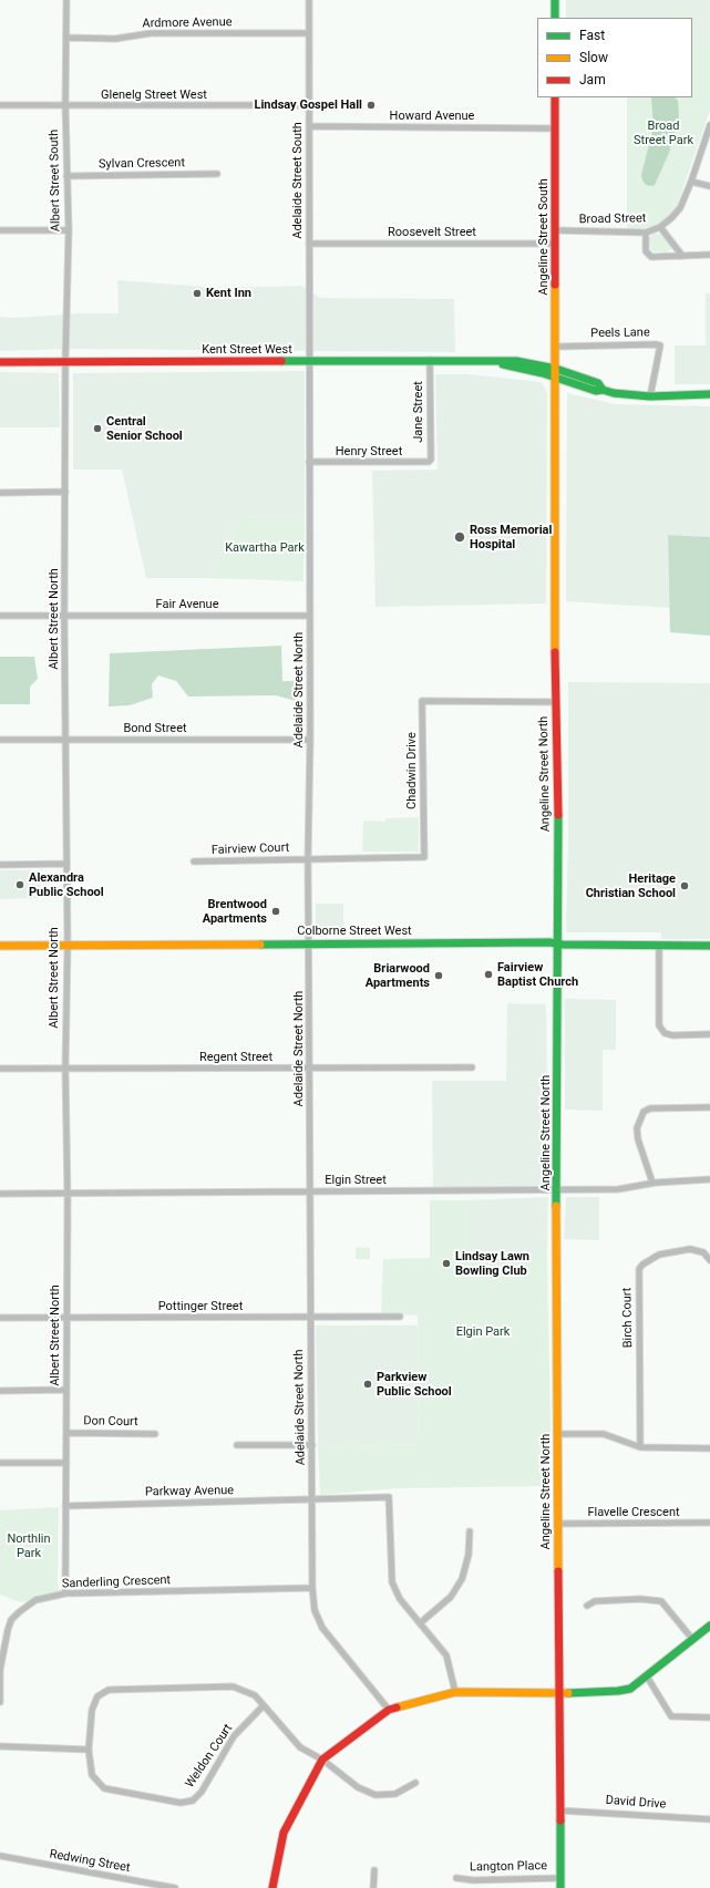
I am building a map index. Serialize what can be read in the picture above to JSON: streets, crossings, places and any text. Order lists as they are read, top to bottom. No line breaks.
{"streets":{"main road":["Angeline Street South","Kent Street West","Angeline Street North","Colborne Street West"],"street":["Ardmore Avenue","Glenelg Street West","Howard Avenue","Sylvan Crescent","Albert Street South","Adelaide Street South","Broad Street","Roosevelt Street","Peels Lane","Jane Street","Henry Street","Fair Avenue","Albert Street North","Adelaide Street North","Bond Street","Chadwin Drive","Fairview Court","Regent Street","Elgin Street","Pottinger Street","Birch Court","Don Court","Parkway Avenue","Flavelle Crescent","Sanderling Crescent","Weldon Court","David Drive","Redwing Street","Langton Place"]},"crossings":[["Ardmore Avenue","Albert Street South"],["Ardmore Avenue","Adelaide Street South"],["Glenelg Street West","Albert Street South"],["Glenelg Street West","Adelaide Street South"],["Howard Avenue","Adelaide Street South"],["Howard Avenue","Angeline Street South"],["Sylvan Crescent","Albert Street South"],["Albert Street South","Kent Street West"],["Albert Street South","Albert Street North"],["Adelaide Street South","Roosevelt Street"],["Adelaide Street South","Kent Street West"],["Adelaide Street South","Adelaide Street North"],["Broad Street","Angeline Street South"],["Roosevelt Street","Angeline Street South"],["Angeline Street South","Peels Lane"],["Angeline Street South","Kent Street West"],["Angeline Street South","Angeline Street North"],["Peels Lane","Kent Street West"],["Kent Street West","Jane Street"],["Kent Street West","Albert Street North"],["Kent Street West","Adelaide Street North"],["Kent Street West","Angeline Street North"],["Jane Street","Henry Street"],["Henry Street","Adelaide Street North"],["Fair Avenue","Albert Street North"],["Fair Avenue","Adelaide Street North"],["Albert Street North","Bond Street"],["Albert Street North","Colborne Street West"],["Albert Street North","Regent Street"],["Albert Street North","Elgin Street"],["Albert Street North","Pottinger Street"],["Albert Street North","Don Court"],["Albert Street North","Parkway Avenue"],["Albert Street North","Sanderling Crescent"],["Adelaide Street North","Bond Street"],["Adelaide Street North","Chadwin Drive"],["Adelaide Street North","Fairview Court"],["Adelaide Street North","Colborne Street West"],["Adelaide Street North","Regent Street"],["Adelaide Street North","Elgin Street"],["Adelaide Street North","Pottinger Street"],["Adelaide Street North","Parkway Avenue"],["Adelaide Street North","Sanderling Crescent"],["Chadwin Drive","Angeline Street North"],["Chadwin Drive","Fairview Court"],["Angeline Street North","Colborne Street West"],["Angeline Street North","Elgin Street"],["Angeline Street North","Flavelle Crescent"],["Angeline Street North","David Drive"],["Angeline Street North","Langton Place"]],"parks":["Broad Street Park","Kawartha Park","Elgin Park","Northlin Park"],"places":["Lindsay Gospel Hall","Kent Inn","Central Senior School","Ross Memorial Hospital","Alexandra Public School","Heritage Christian School","Brentwood Apartments","Fairview Baptist Church","Briarwood Apartments","Lindsay Lawn Bowling Club","Parkview Public School"],"legend":["Fast","Slow","Jam"]}
